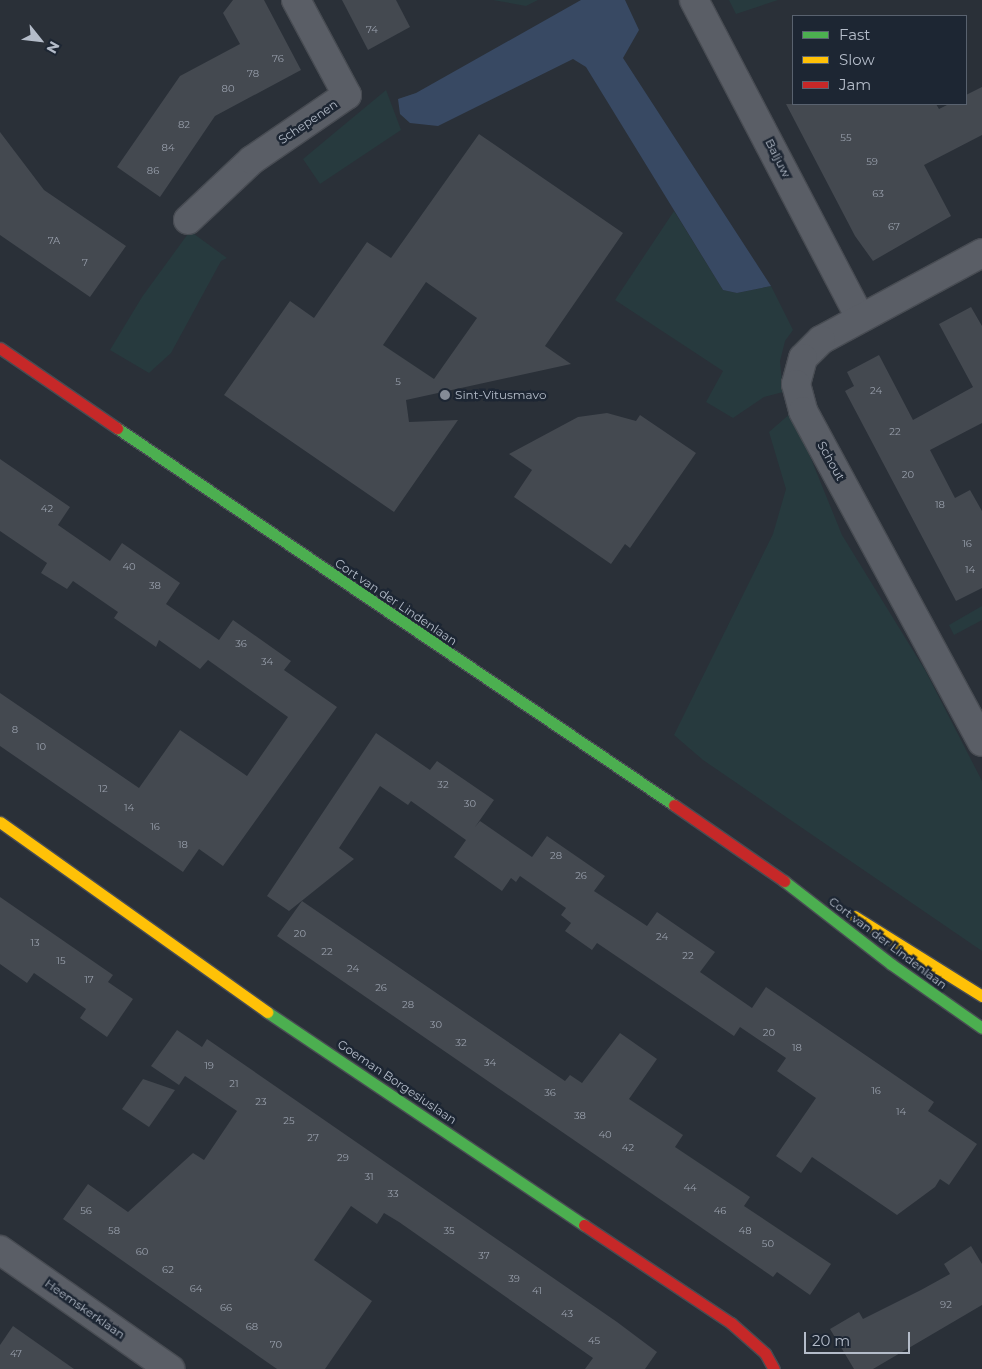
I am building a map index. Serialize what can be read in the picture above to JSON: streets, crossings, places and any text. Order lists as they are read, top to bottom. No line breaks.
{"streets":{"main road":["Cort van der Lindenlaan","Goeman Borgesiuslaan"],"street":["Schepenen","Baljuw","Schout","Heemskerklaan"]},"crossings":[["Baljuw","Schout"]],"places":["Sint-Vitusmavo"],"house_numbers":["74","76","78","80","82","55","84","59","86","63","67","7A","7","5","24","22","20","18","42","16","40","14","38","36","34","8","10","32","12","30","14","16","18","28","26","20","24","13","22","22","15","24","17","26","28","30","20","32","18","34","19","21","16","36","23","14","38","25","40","27","42","29","31","44","33","56","46","58","35","48","50","60","37","62","39","64","41","92","66","43","68","45","70","47"],"legend":["Fast","Slow","Jam"],"scale_bar":"20 m","north":"bottom right"}
